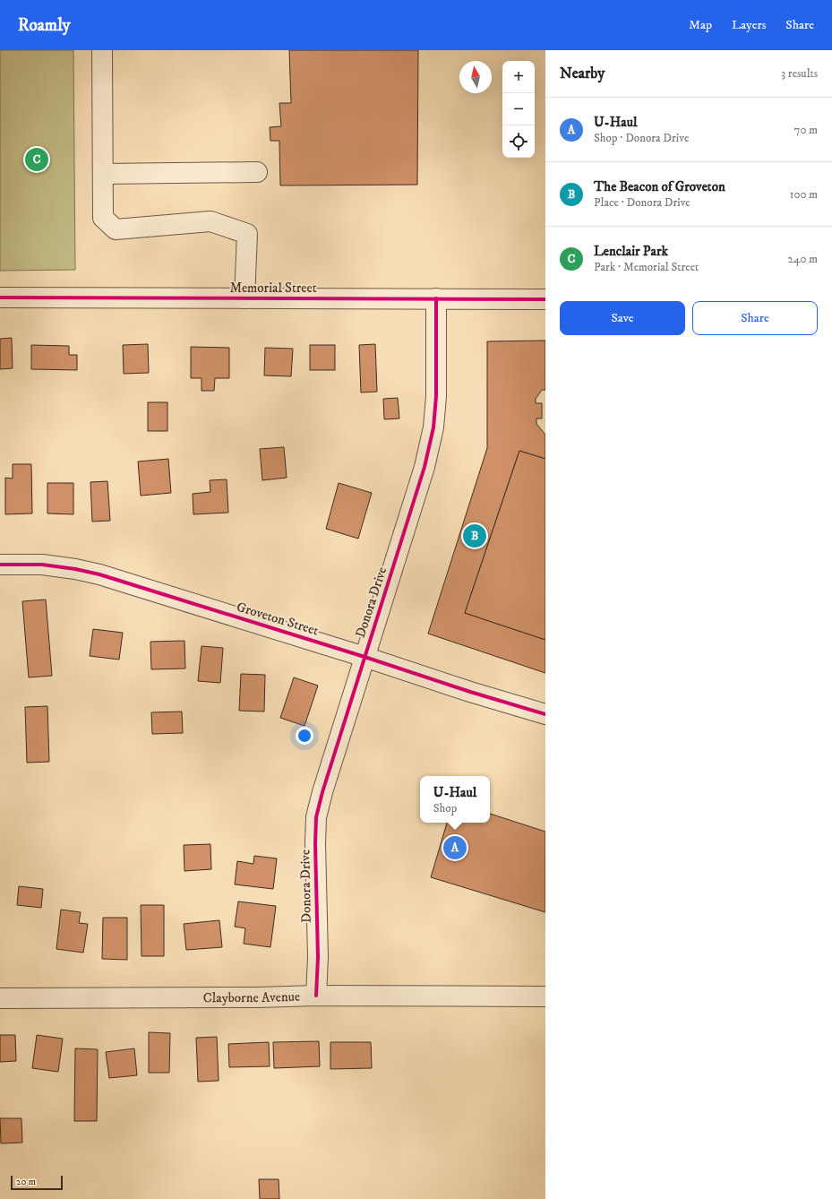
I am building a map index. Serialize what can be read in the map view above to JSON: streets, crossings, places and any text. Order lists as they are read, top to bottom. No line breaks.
{"streets":{"street":["Memorial Street","Donora Drive","Groveton Street","Clayborne Avenue"]},"crossings":[["Memorial Street","Donora Drive"],["Donora Drive","Groveton Street"],["Donora Drive","Clayborne Avenue"]],"scale_bar":"20 m","north":"top","page":{"header":"Roamly","nav":["Map","Layers","Share"],"heading":["Nearby","3 results"],"map_buttons":["+","−"],"list":[{"mark":"A","name":"U-Haul","note":"Shop · Donora Drive","value":"70 m"},{"mark":"B","name":"The Beacon of Groveton","note":"Place · Donora Drive","value":"100 m"},{"mark":"C","name":"Lenclair Park","note":"Park · Memorial Street","value":"240 m"}],"pins":["C","B","A"],"buttons":["Save","Share"],"popup":["U-Haul","Shop"],"scale":"20 m"}}
